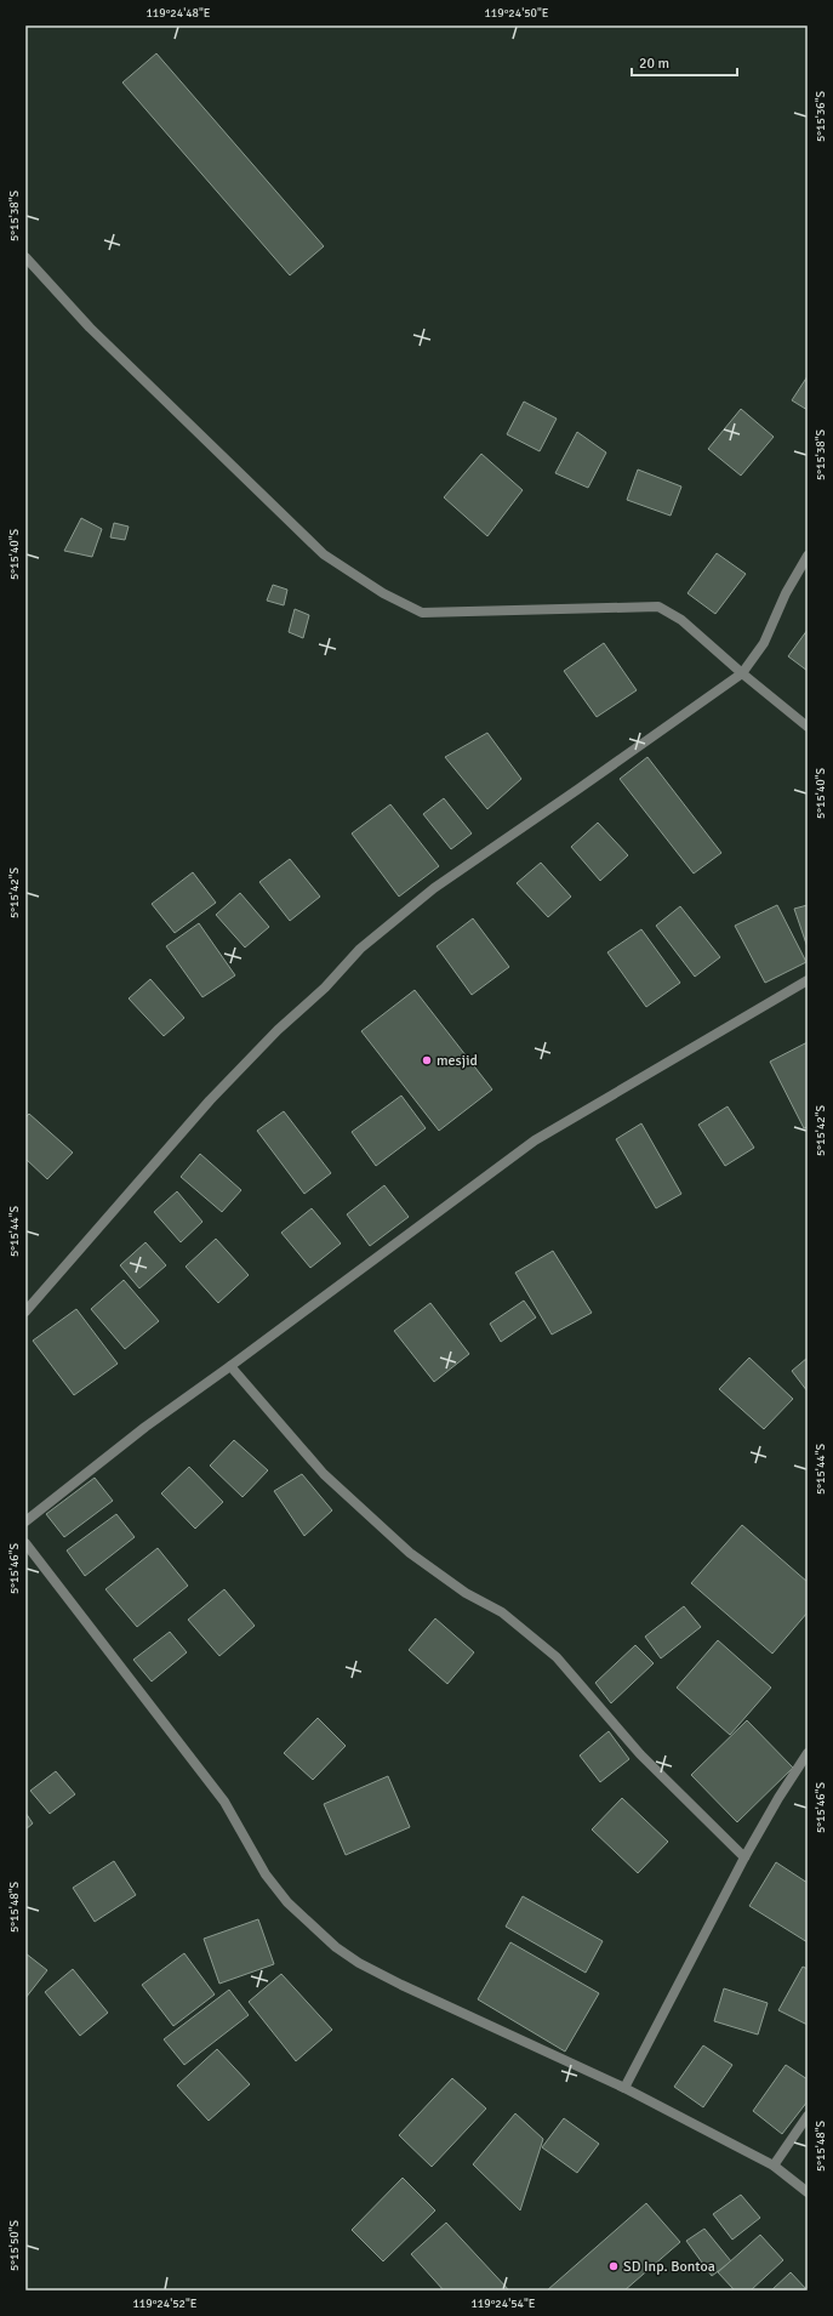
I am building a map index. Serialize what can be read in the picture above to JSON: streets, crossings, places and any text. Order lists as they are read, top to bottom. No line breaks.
{"places":["mesjid","SD Inp. Bontoa"],"scale_bar":"20 m","coordinates":["119°24'48\"E","119°24'50\"E","5°15'36\"S","5°15'38\"S","5°15'40\"S","5°15'42\"S","5°15'44\"S","5°15'46\"S","5°15'48\"S","5°15'50\"S","119°24'52\"E","119°24'54\"E"]}
